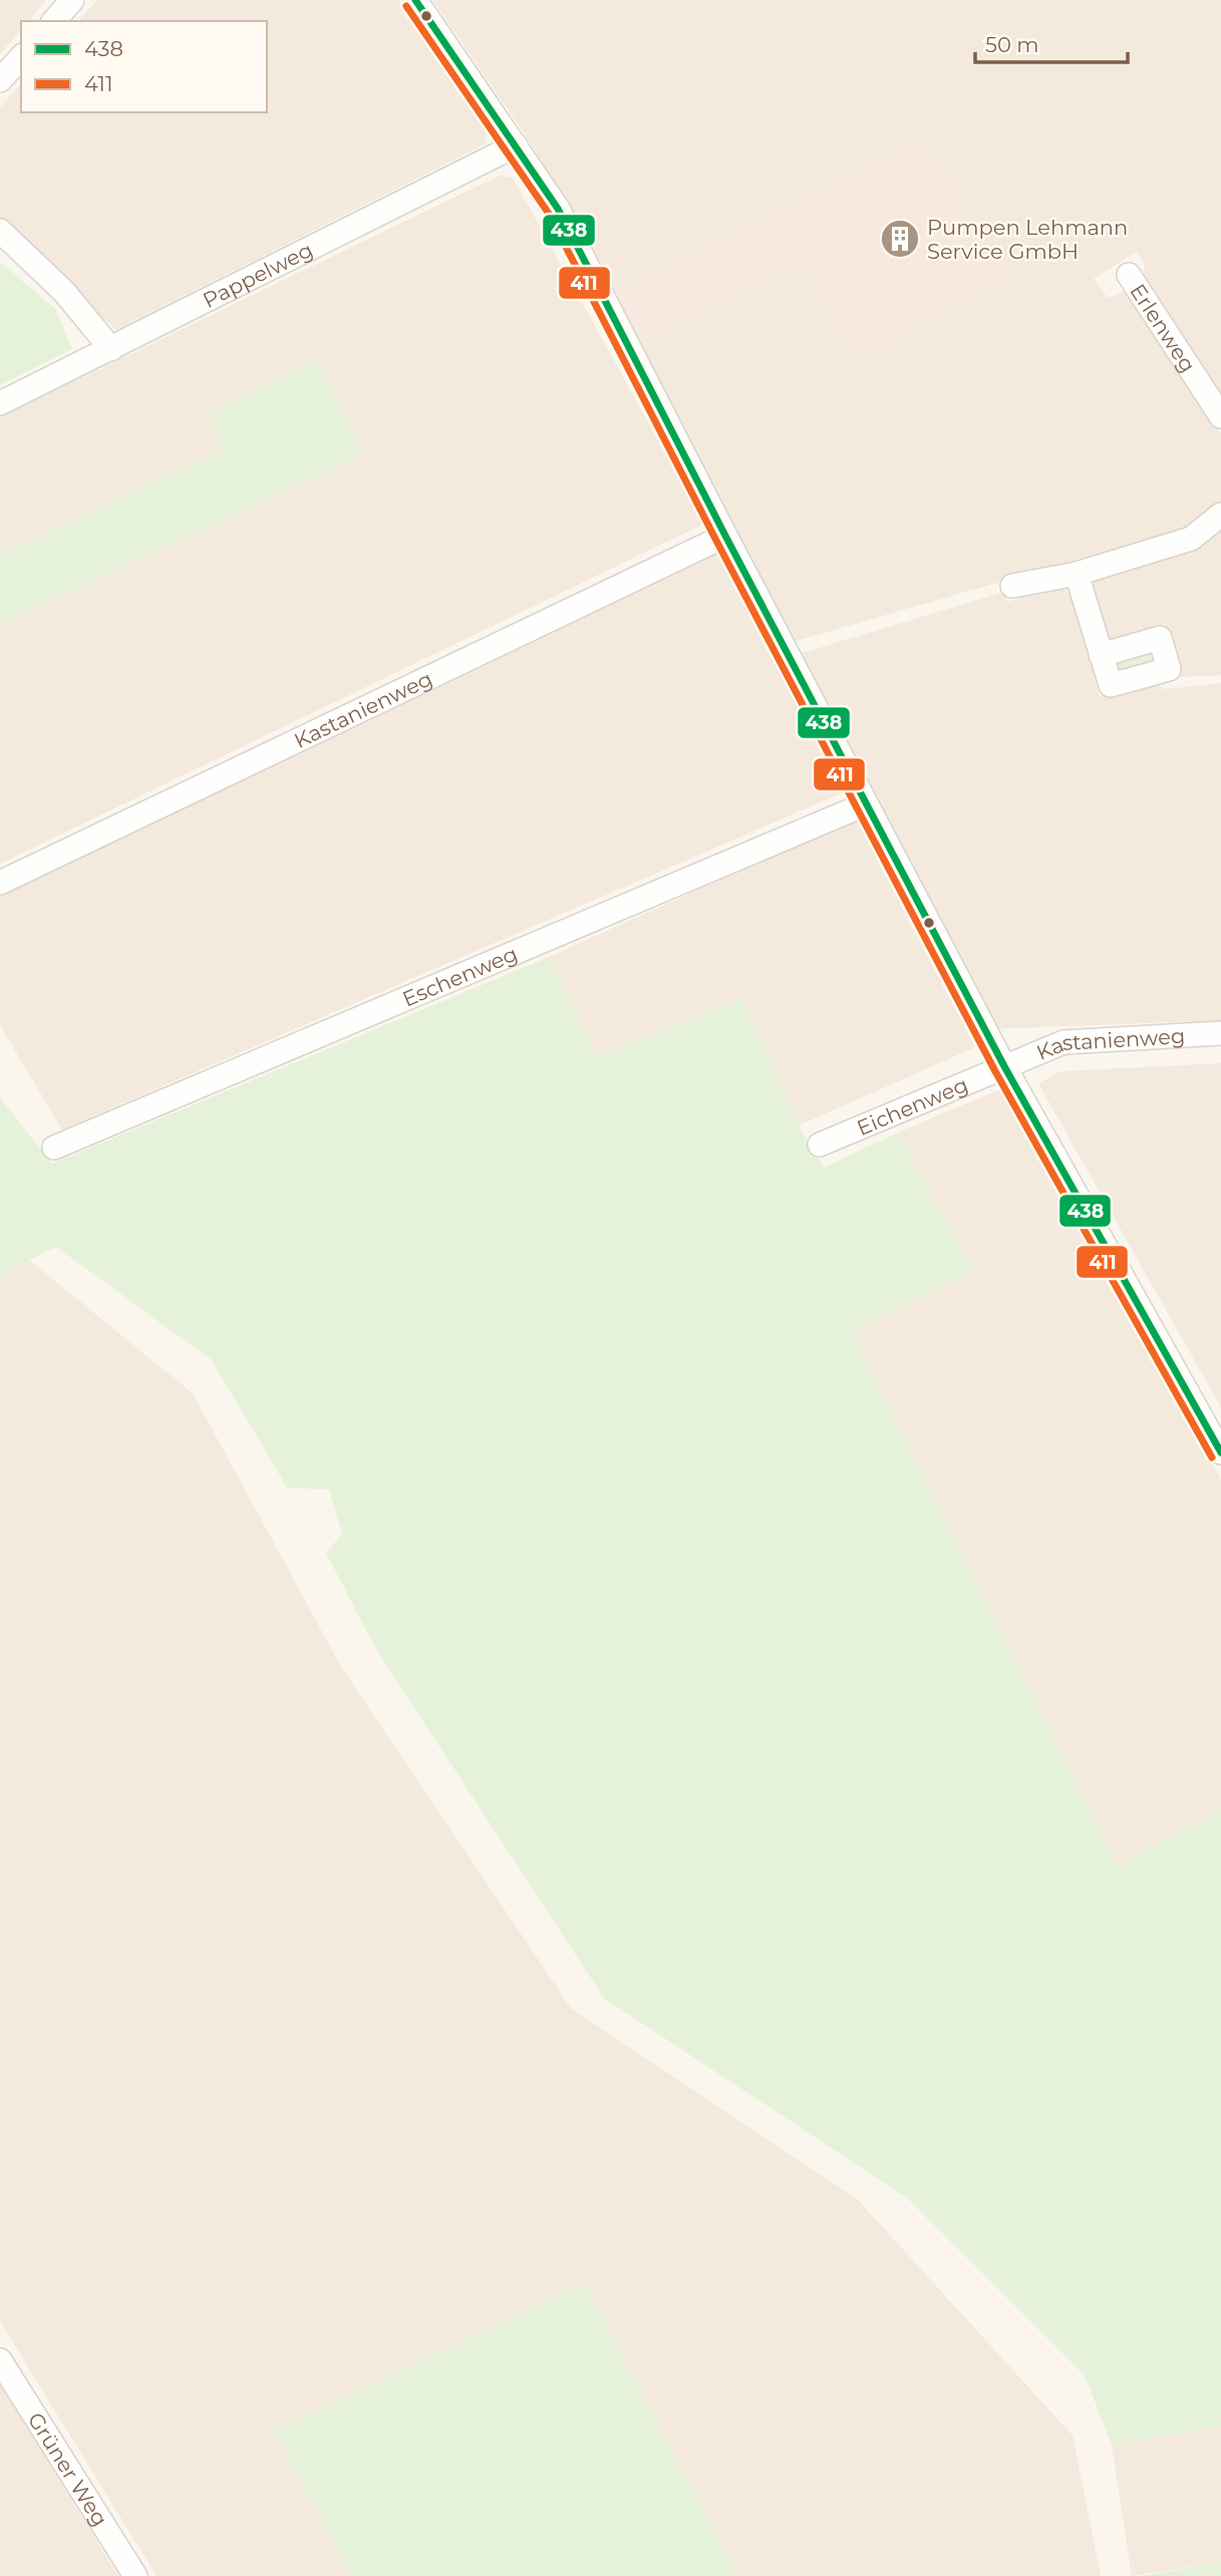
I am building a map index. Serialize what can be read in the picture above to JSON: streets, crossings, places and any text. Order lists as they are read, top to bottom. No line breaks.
{"streets":{"street":["Pappelweg","Erlenweg","Kastanienweg","Eschenweg","Eichenweg","Grüner Weg"]},"crossings":[["Kastanienweg","Eichenweg"]],"places":{"building":["Pumpen Lehmann Service GmbH"]},"lines":["transit line 438","transit line 411"],"legend":["438","411"],"scale_bar":"50 m"}
